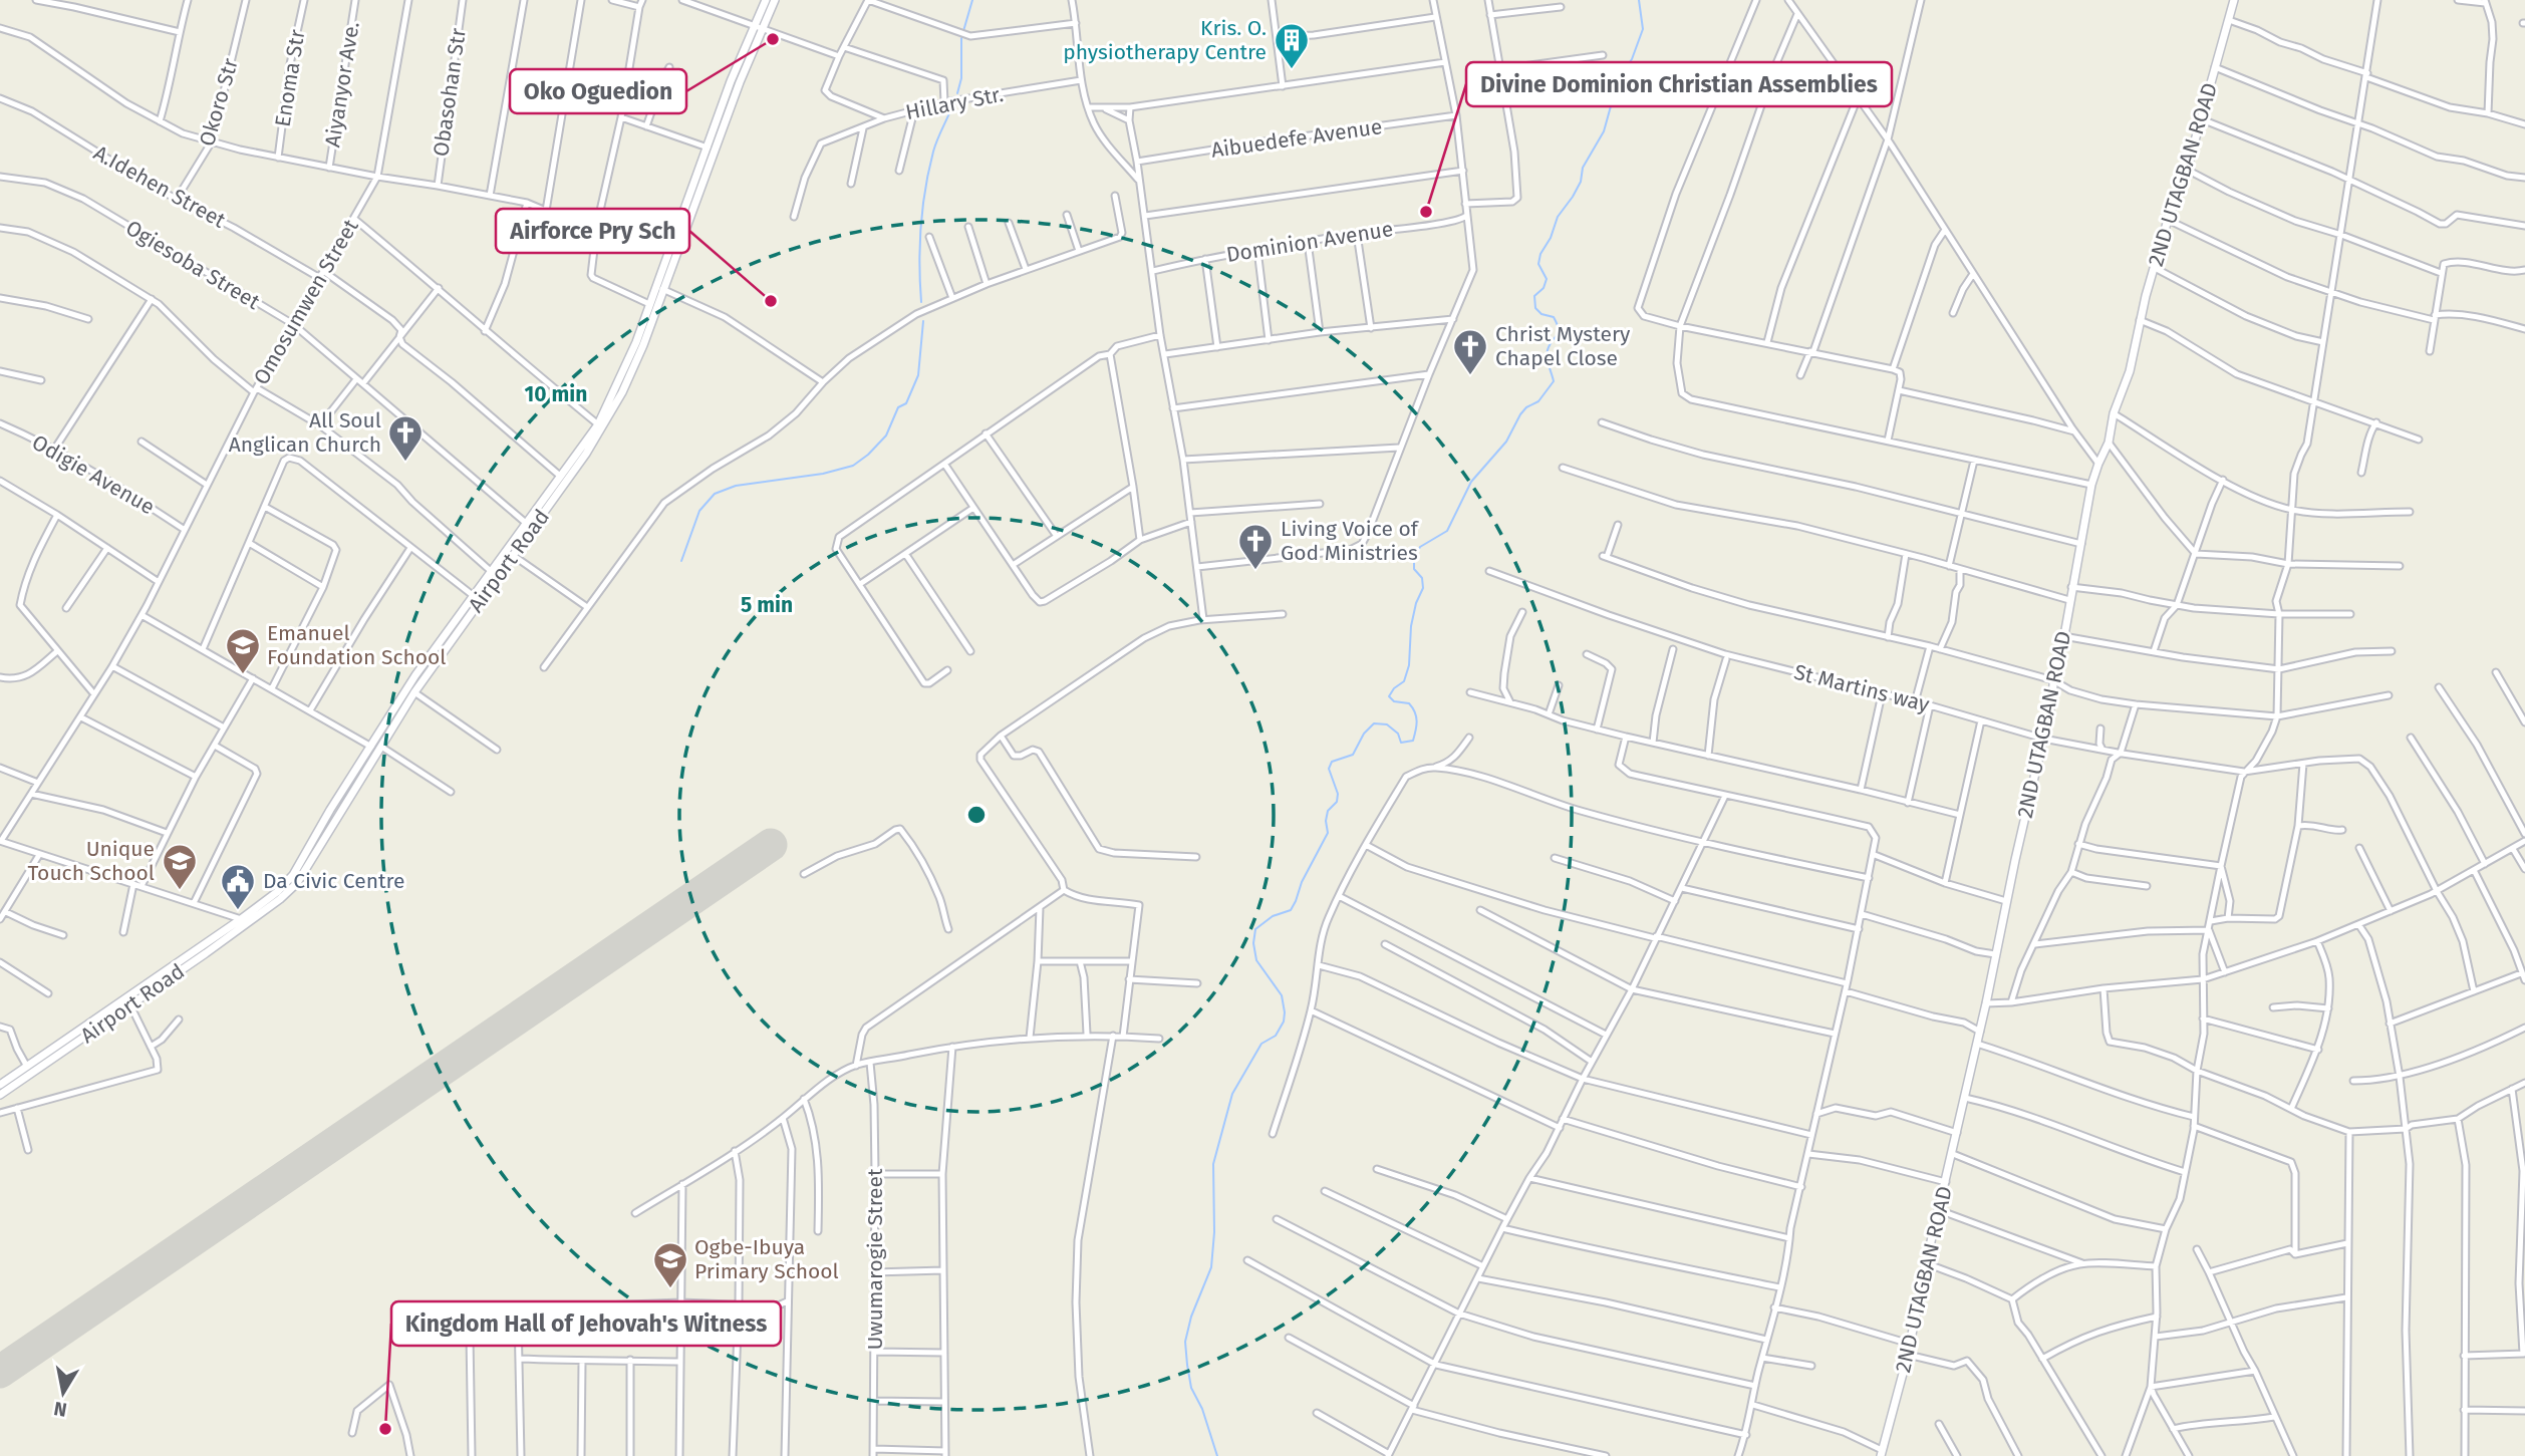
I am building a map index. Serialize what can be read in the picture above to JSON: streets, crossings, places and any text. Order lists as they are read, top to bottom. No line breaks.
{"streets":{"main road":["2ND UTAGBAN ROAD","Airport Road"],"street":["Enoma Str","Aiyanyor Ave.","Obasohan Str","Okoro Str","Hillary Str.","Aibuedefe Avenue","A.Idehen Street","Dominion Avenue","Ogiesoba Street","Omosumwen Street","Odigie Avenue","St Martins way","Uwumarogie Street"]},"crossings":[["Okoro Str","A.Idehen Street"],["2ND UTAGBAN ROAD","St Martins way"],["A.Idehen Street","Omosumwen Street"],["Ogiesoba Street","Omosumwen Street"],["Ogiesoba Street","Airport Road"],["Omosumwen Street","Odigie Avenue"]],"places":{"other":["Oko Oguedion","Divine Dominion Christian Assemblies","Airforce Pry Sch","Kingdom Hall of Jehovah's Witness"],"building":["Kris. O. physiotherapy Centre"],"church":["Christ Mystery Chapel Close","All Soul Anglican Church","Living Voice of God Ministries"],"school or university":["Emanuel Foundation School","Unique Touch School","Ogbe-Ibuya Primary School"],"public building":["Da Civic Centre"]},"north":"bottom","rings":["10 min","5 min"]}
